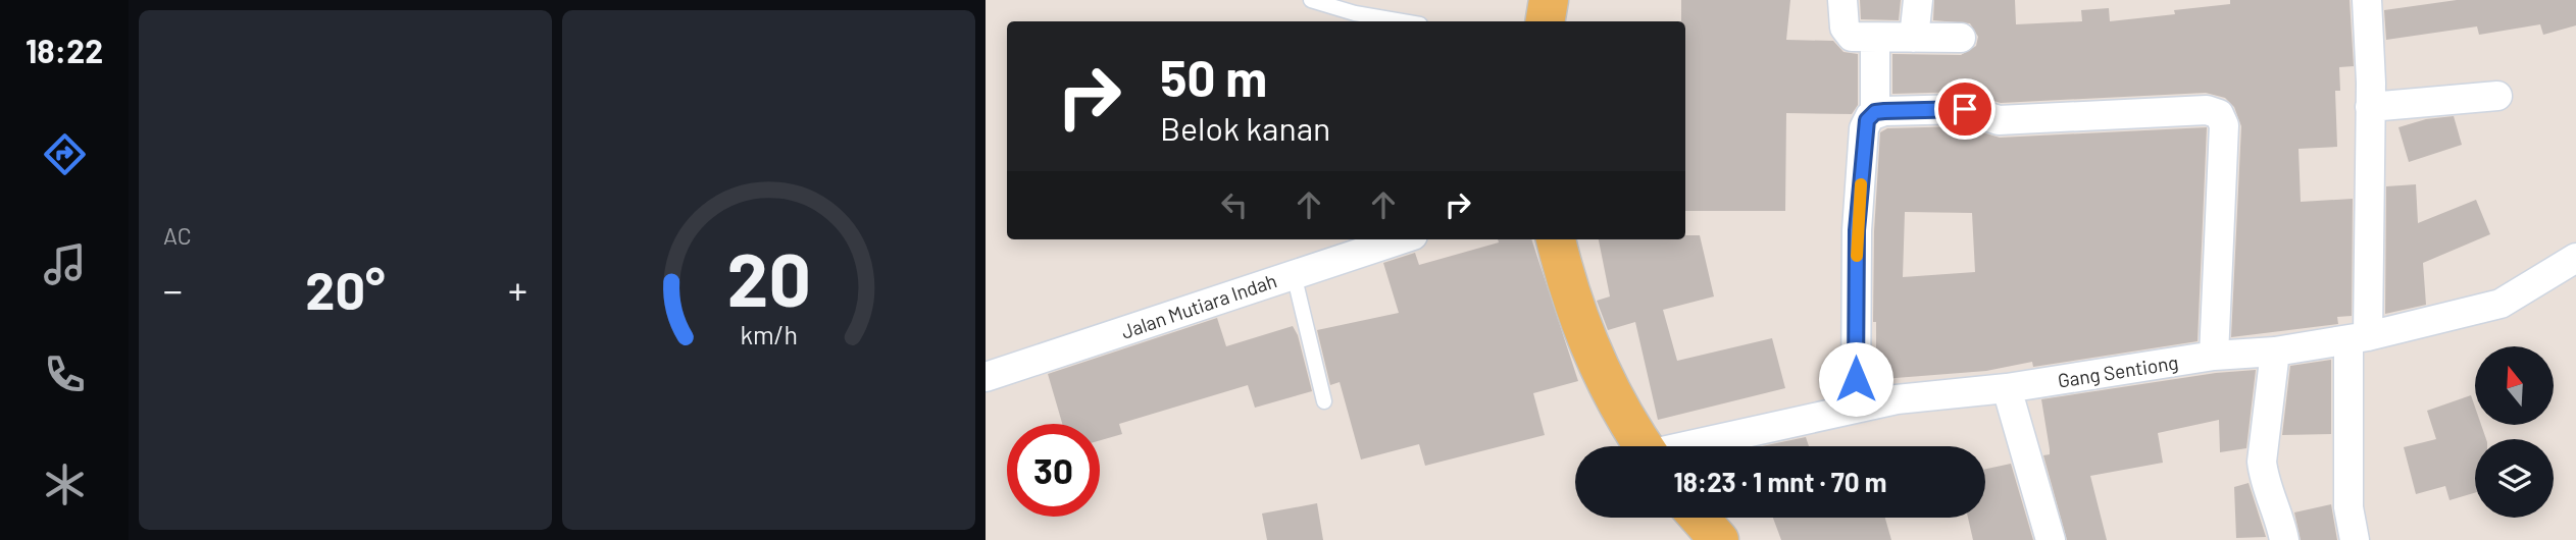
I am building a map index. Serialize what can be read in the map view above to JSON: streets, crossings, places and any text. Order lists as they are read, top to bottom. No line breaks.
{"streets":{"street":["Jalan Mutiara Indah","Gang Sentiong"]},"north":"top","page":{"tabs":"18:22","tile":"AC","turn":["50 m","Belok kanan"],"heat":["−","20°","+"],"limit":"30","trip":"18:23 · 1 mnt · 70 m","gauge":["20","km/h"]}}
